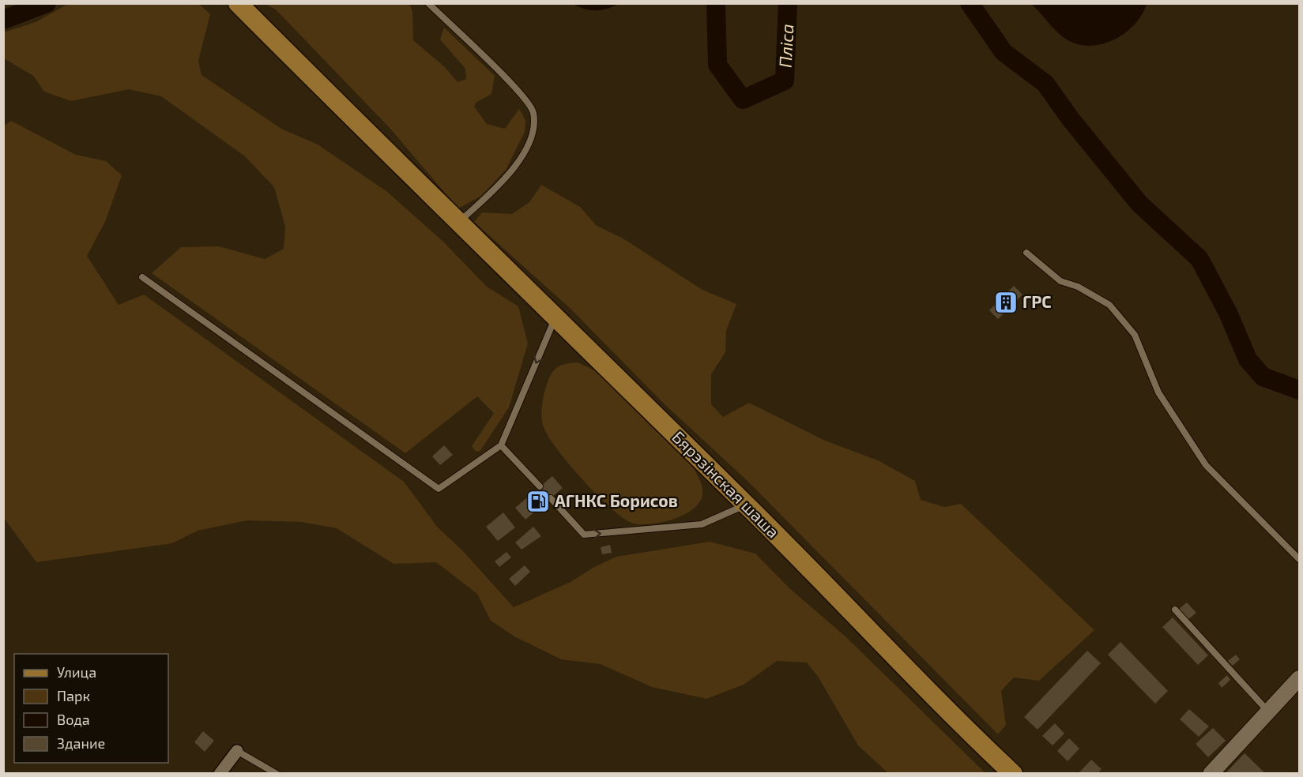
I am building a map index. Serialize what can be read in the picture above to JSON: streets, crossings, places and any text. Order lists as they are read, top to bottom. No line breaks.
{"streets":{"main road":["Бярэзінская шаша"]},"water":["Пліса"],"places":{"building":["ГРС"],"fuel station":["АГНКС Борисов"]},"legend":["Улица","Парк","Вода","Здание"]}
